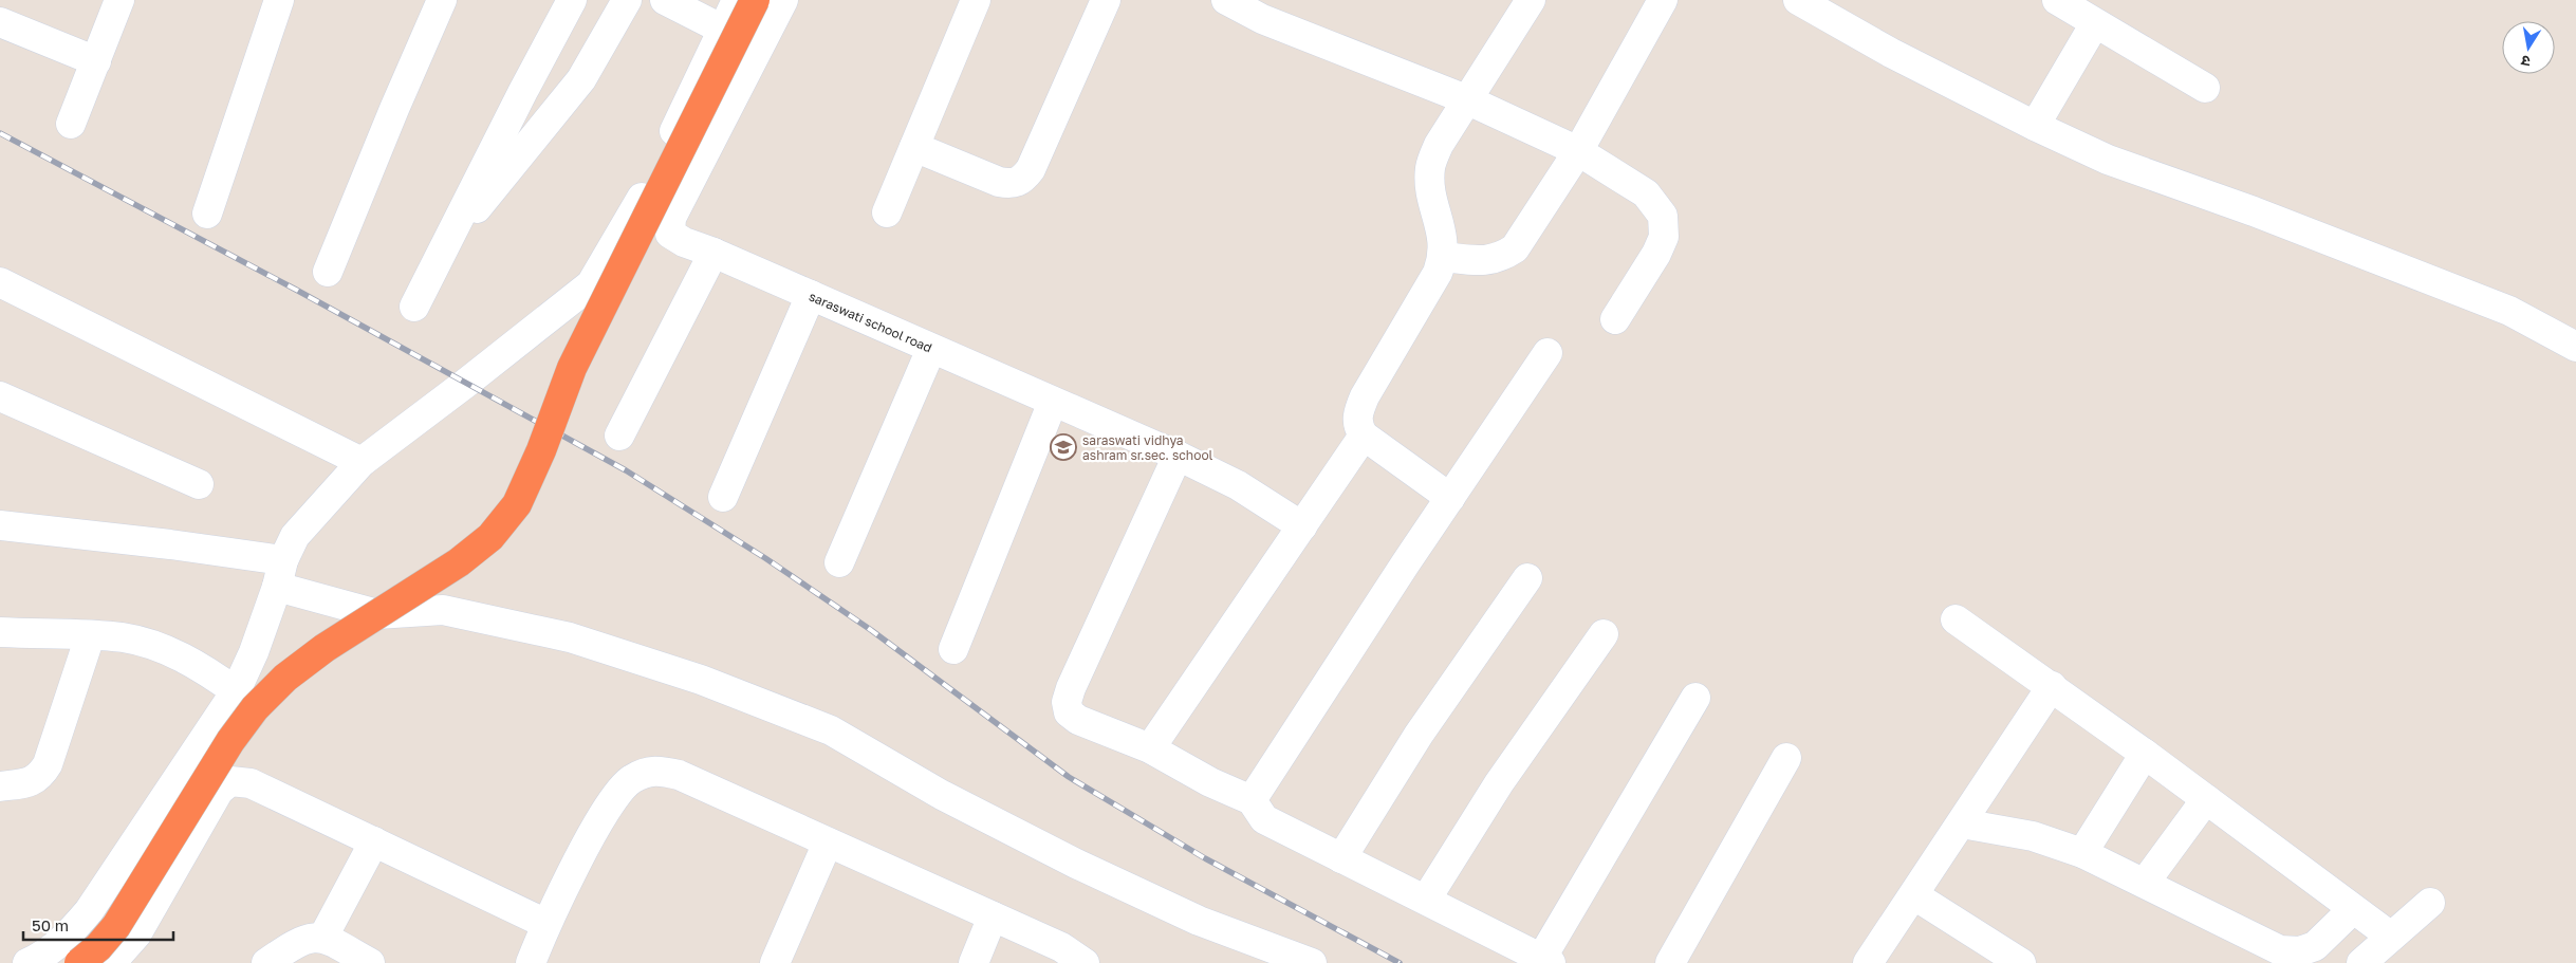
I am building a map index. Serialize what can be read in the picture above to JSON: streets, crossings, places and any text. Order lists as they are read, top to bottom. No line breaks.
{"streets":{"street":["saraswati school road"]},"places":{"school or university":["saraswati vidhya ashram sr.sec. school"]},"scale_bar":"50 m","north":"bottom"}
